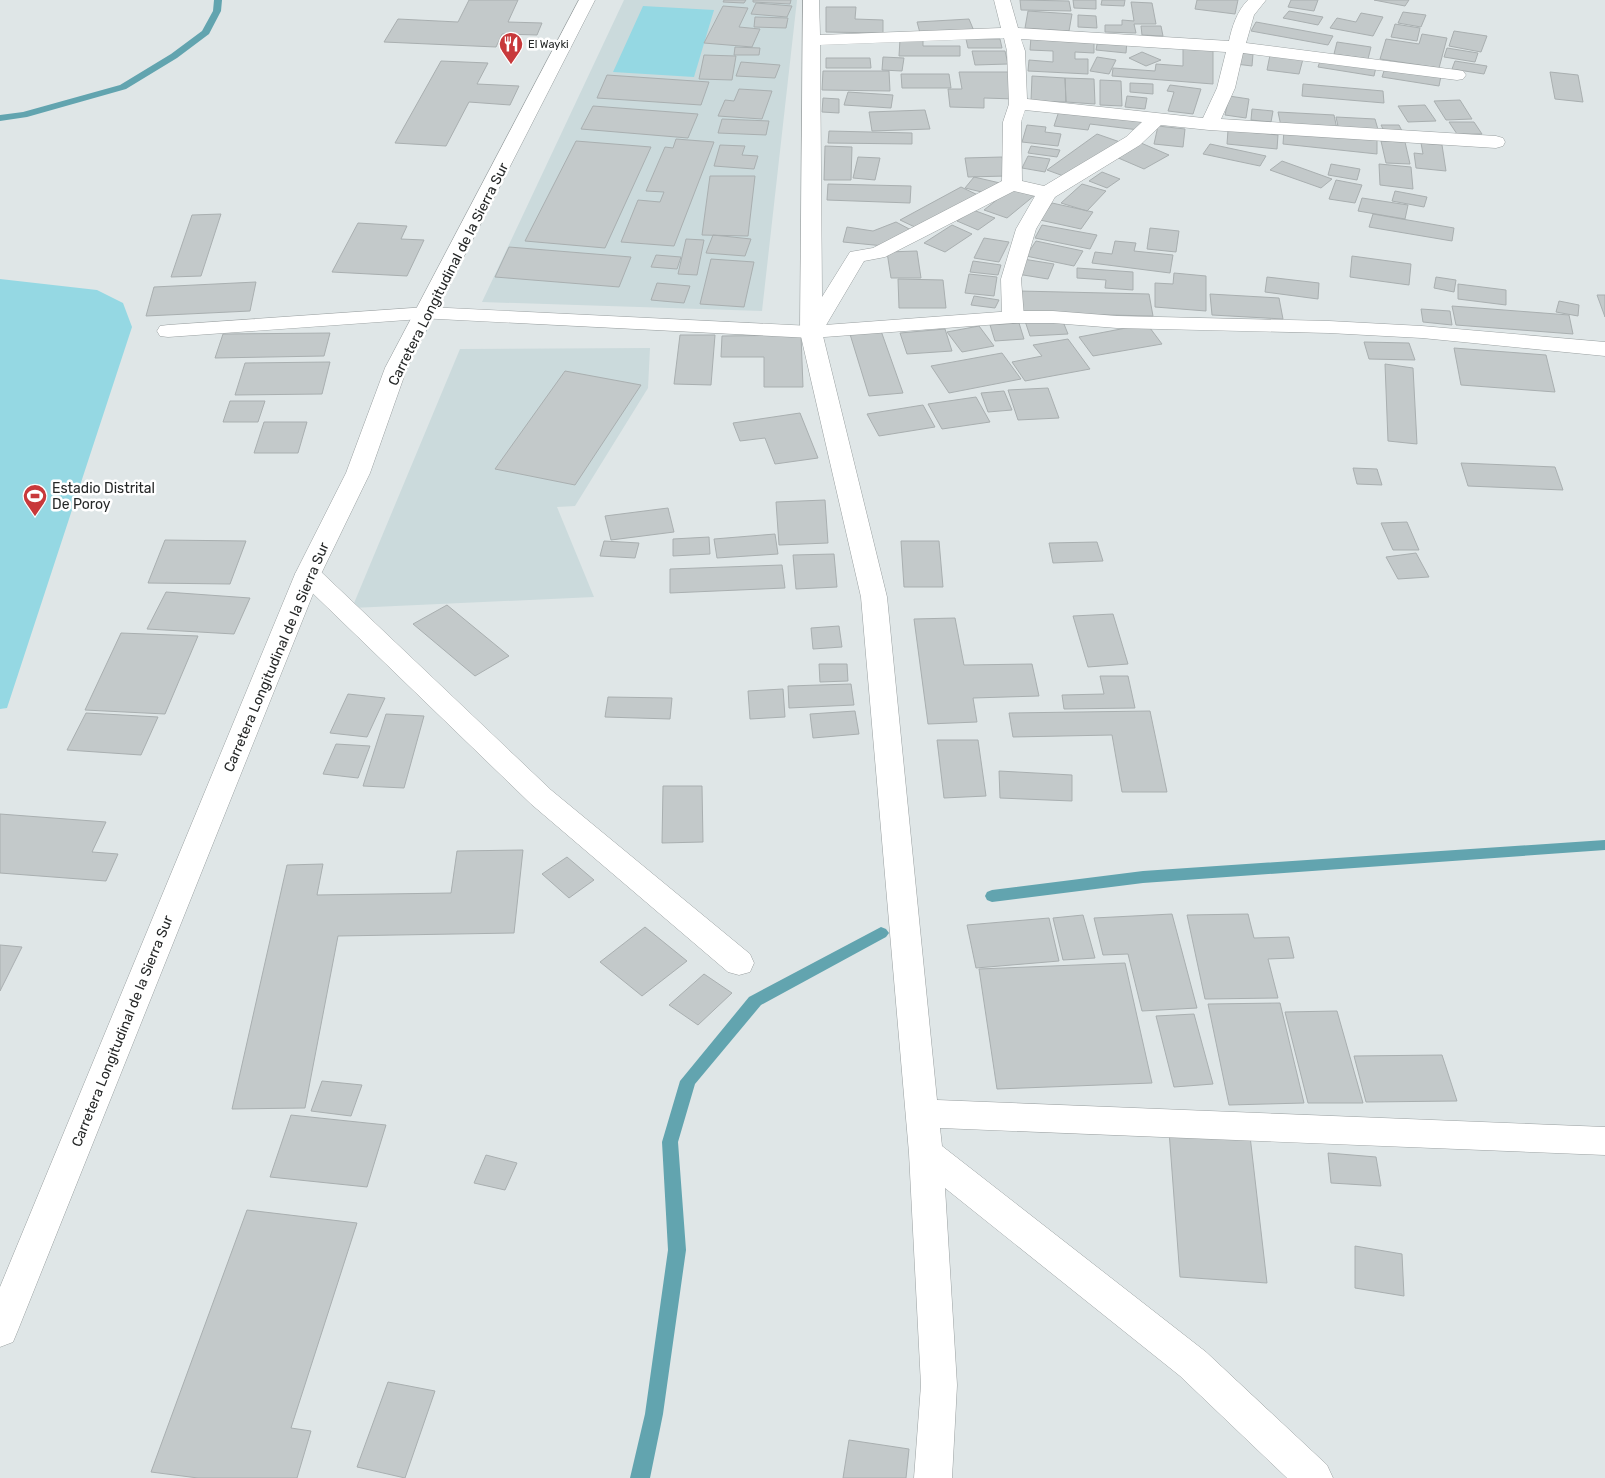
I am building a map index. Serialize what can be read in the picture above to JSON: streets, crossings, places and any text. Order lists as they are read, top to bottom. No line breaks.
{"streets":{"main road":["Carretera Longitudinal de la Sierra Sur"]},"places":{"restaurant":["El Wayki"],"sports":["Estadio Distrital De Poroy"]}}
